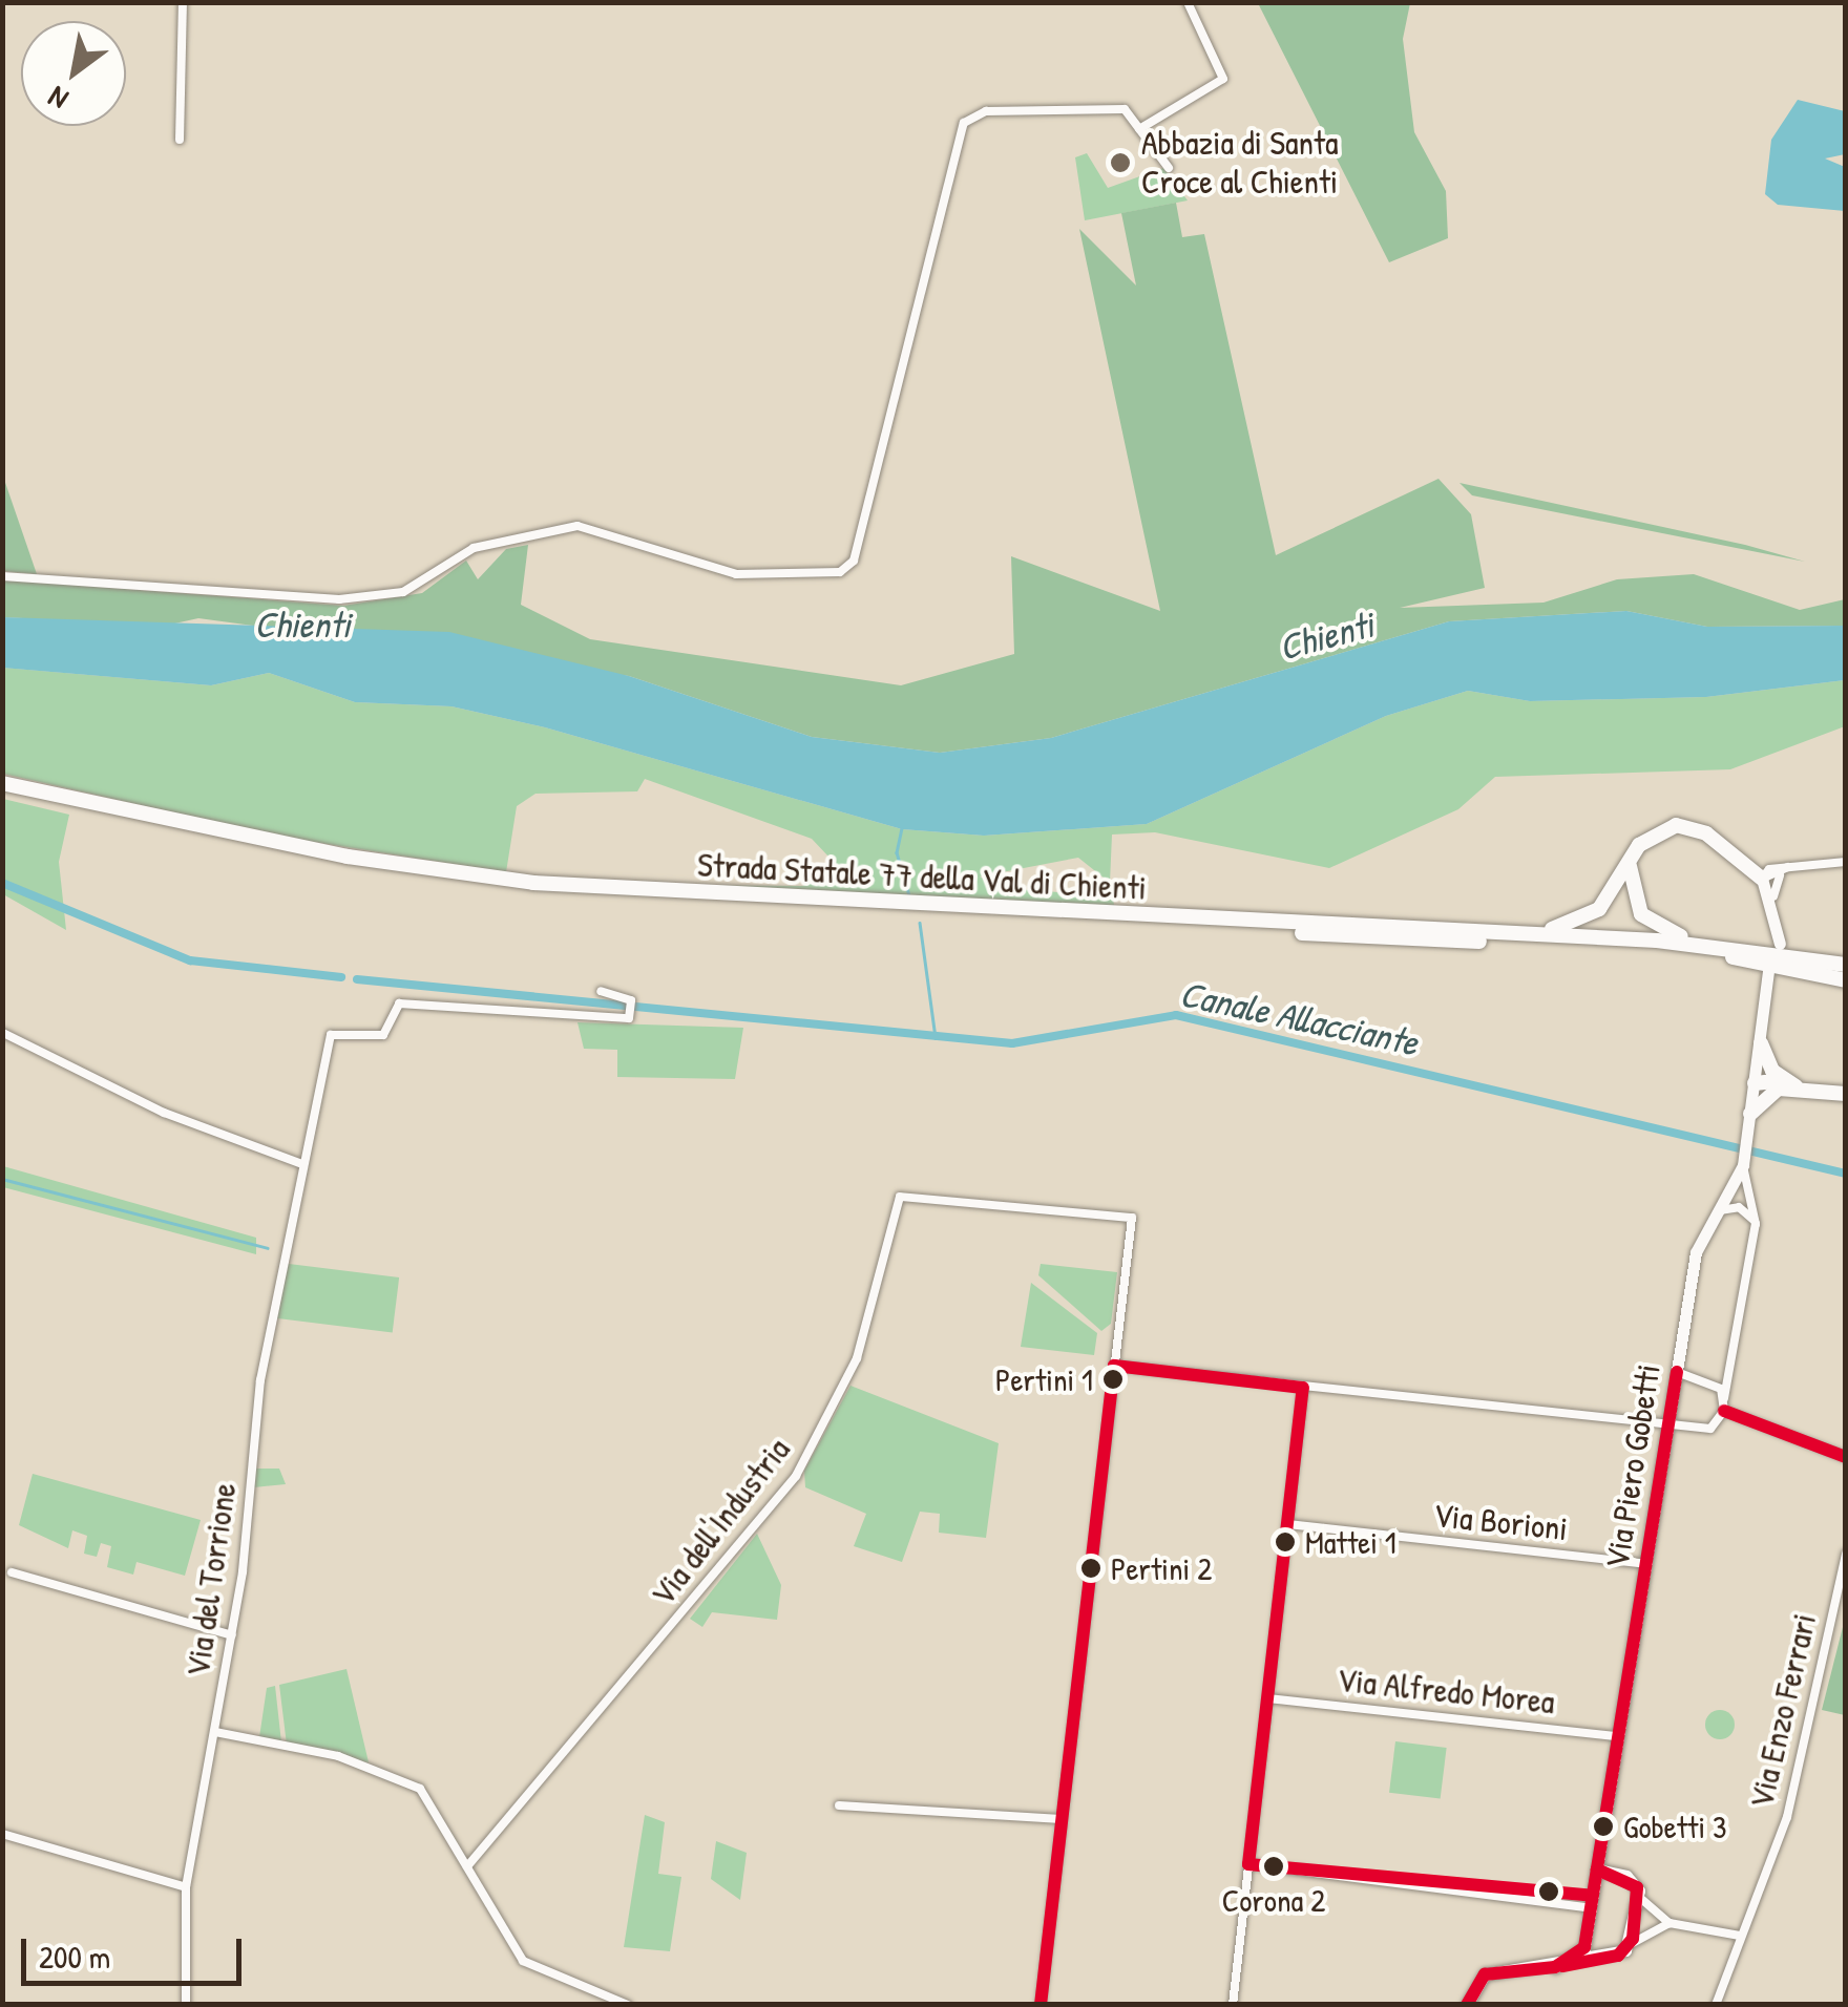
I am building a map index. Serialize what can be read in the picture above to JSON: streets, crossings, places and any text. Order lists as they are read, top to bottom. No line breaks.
{"streets":{"highway":["Strada Statale 77 della Val di Chienti"],"street":["Via Piero Gobetti","Via dell'Industria","Via Borioni","Via del Torrione","Via Alfredo Morea","Via Enzo Ferrari"]},"crossings":[["Via Piero Gobetti","Via Borioni"],["Via Piero Gobetti","Via Alfredo Morea"]],"water":["Chienti","Canale Allacciante"],"places":["Abbazia di Santa Croce al Chienti","Pertini 1","Mattei 1","Pertini 2","Gobetti 3","Corona 2"],"scale_bar":"200 m","north":"bottom left"}
